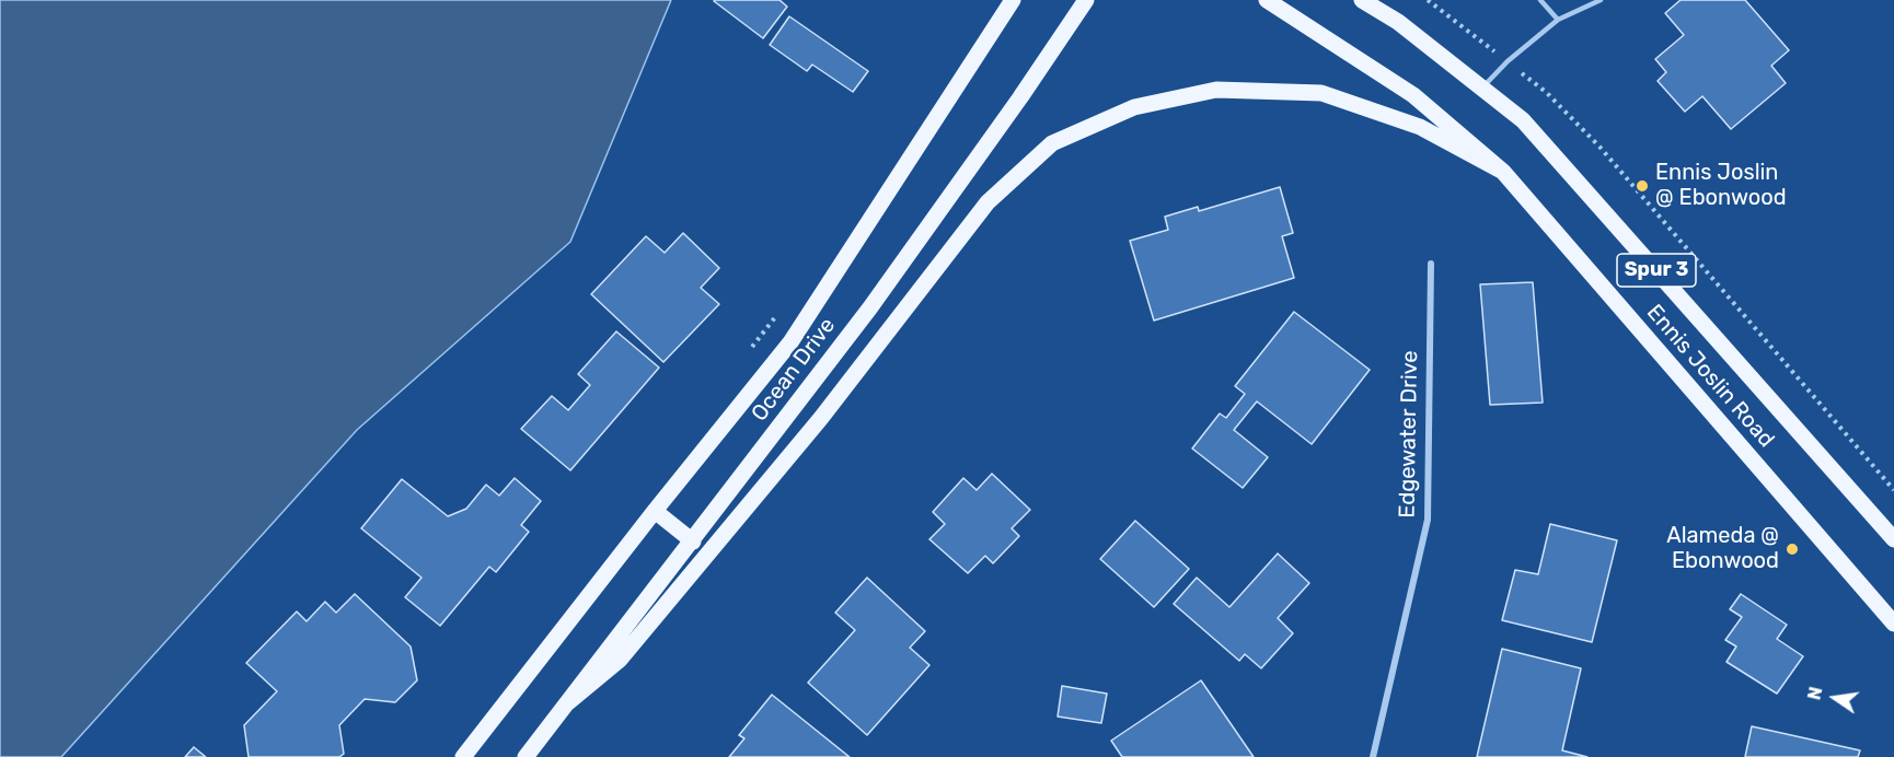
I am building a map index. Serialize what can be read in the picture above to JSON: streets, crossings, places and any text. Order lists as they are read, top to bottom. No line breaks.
{"streets":{"main road":["Spur 3","Ocean Drive","Ennis Joslin Road"],"street":["Edgewater Drive"]},"places":["Ennis Joslin @ Ebonwood","Alameda @ Ebonwood"],"north":"left"}
